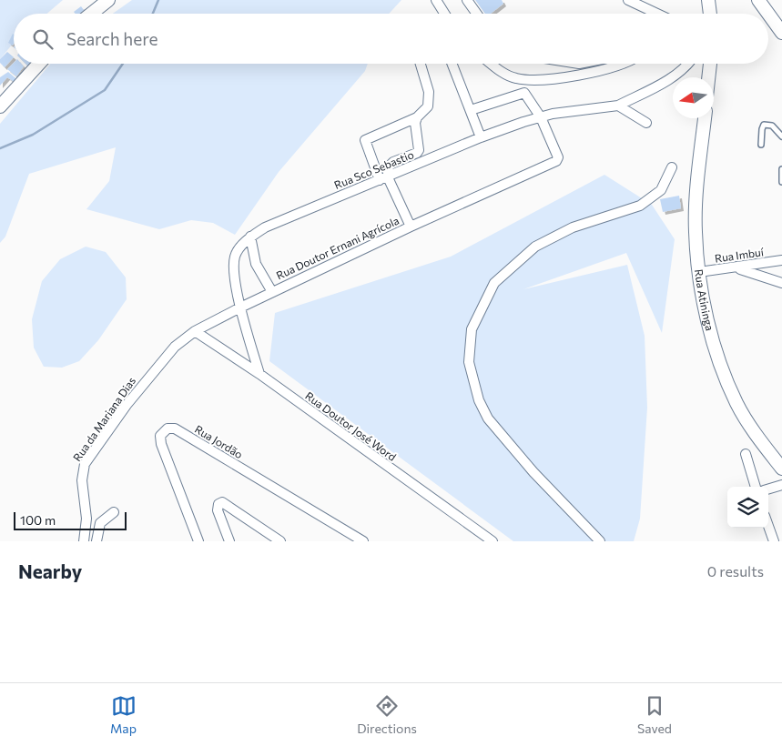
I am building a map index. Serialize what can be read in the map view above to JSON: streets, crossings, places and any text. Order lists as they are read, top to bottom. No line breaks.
{"streets":{"street":["Rua Sco Sebastio","Rua Doutor Ernani Agrícola","Rua Imbuí","Rua Atininga","Rua da Mariana Dias","Rua Doutor José Word","Rua Jordão"]},"crossings":[["Rua Sco Sebastio","Rua Doutor Ernani Agrícola"],["Rua Sco Sebastio","Rua Doutor José Word"],["Rua Doutor Ernani Agrícola","Rua da Mariana Dias"],["Rua Doutor Ernani Agrícola","Rua Doutor José Word"],["Rua Imbuí","Rua Atininga"],["Rua da Mariana Dias","Rua Doutor José Word"]],"scale_bar":"100 m","north":"left","page":{"search":"Search here","scale":"100 m","heading":["Nearby","0 results"],"nav":["Map","Directions","Saved"]}}
